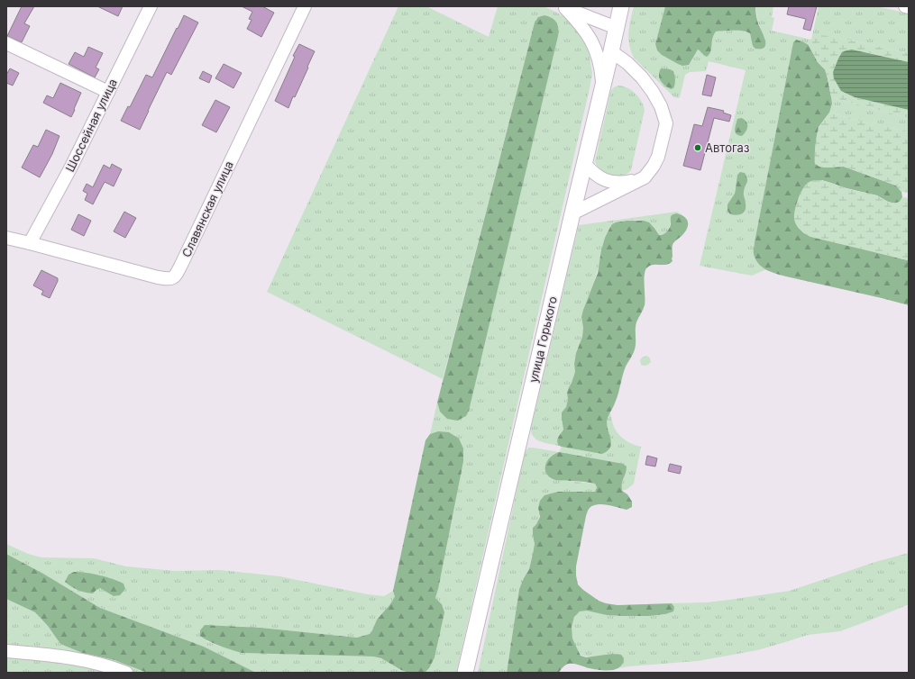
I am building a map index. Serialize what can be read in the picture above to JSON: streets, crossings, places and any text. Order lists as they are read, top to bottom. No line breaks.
{"streets":{"main road":["улица Горького"],"street":["Шоссейная улица","Славянская улица"]},"crossings":[["Шоссейная улица","Славянская улица"]],"places":["Автогаз"]}
